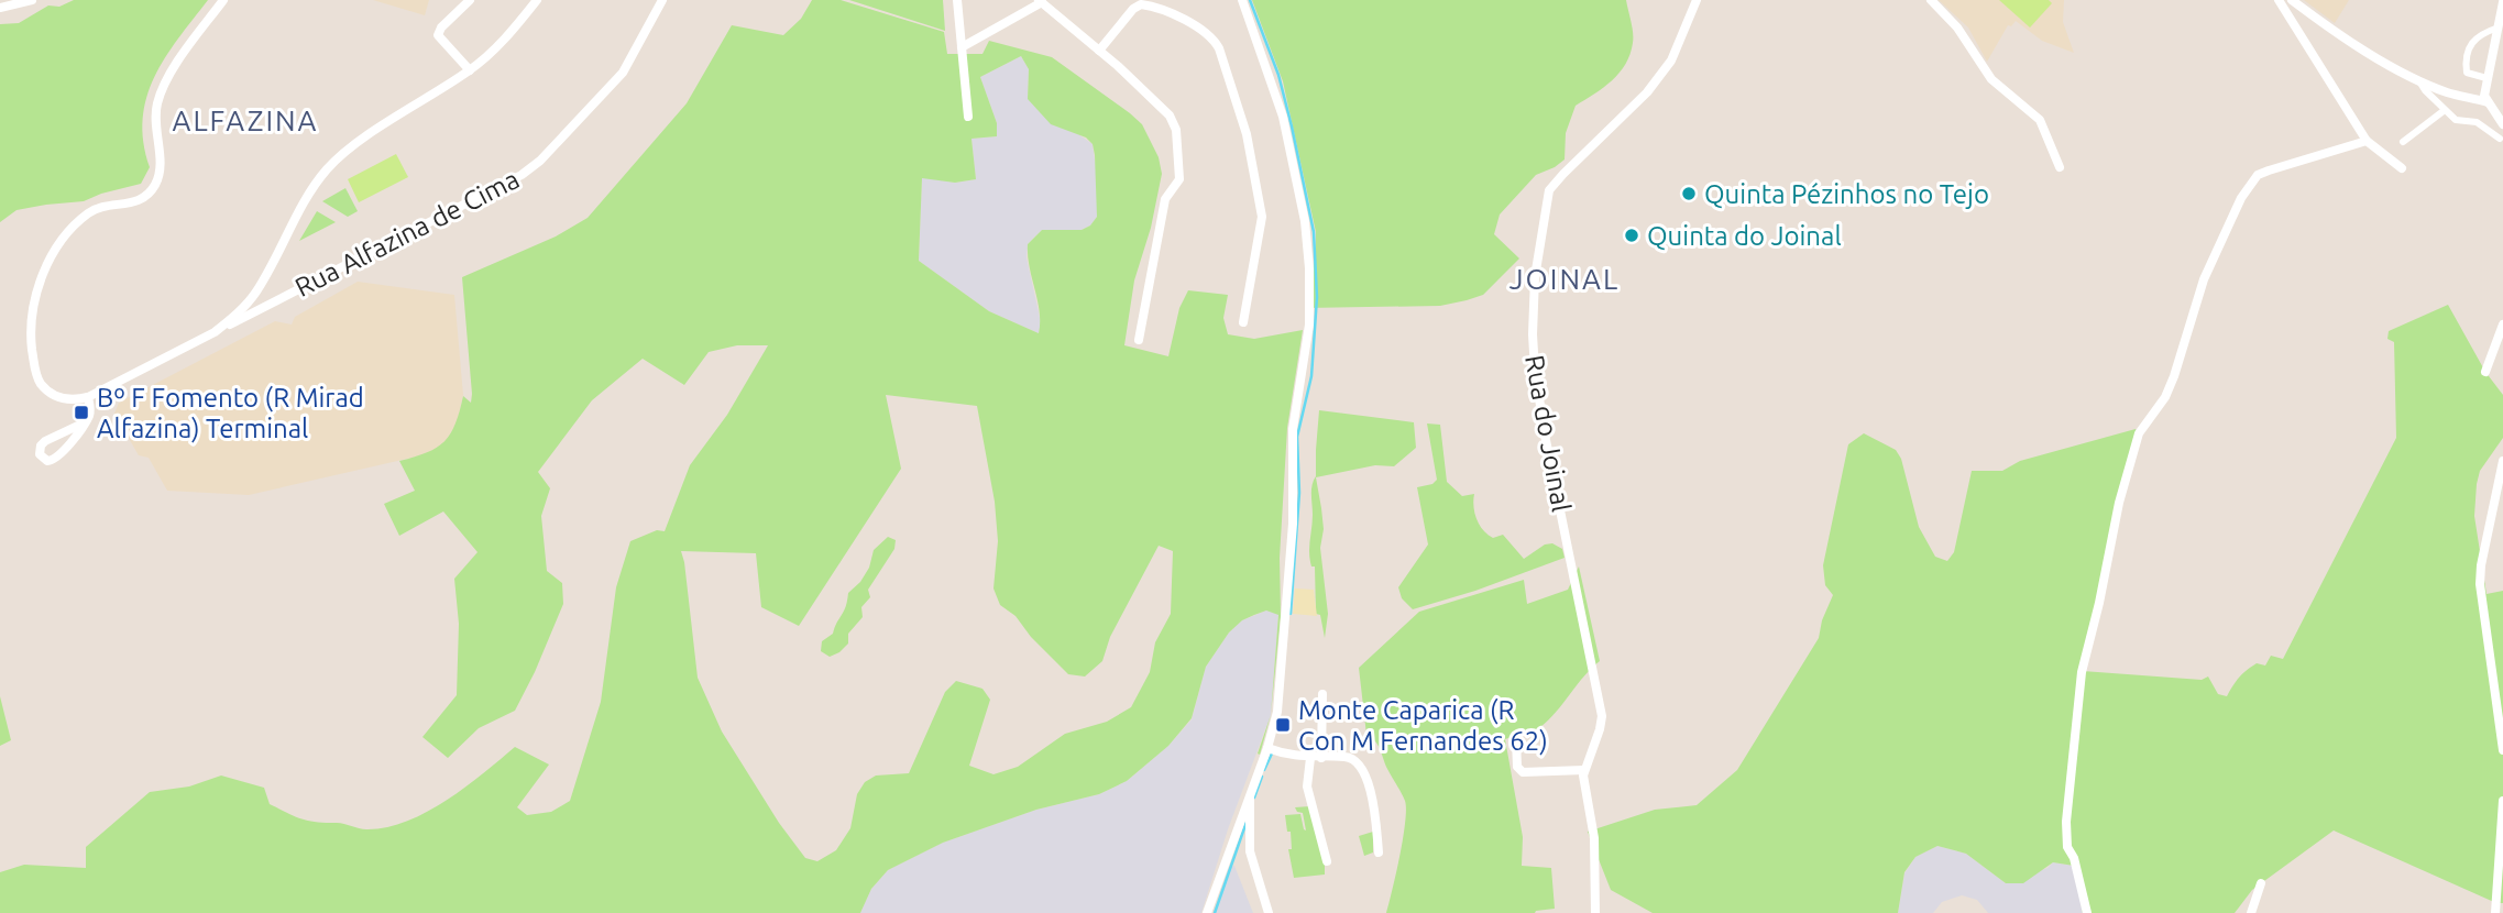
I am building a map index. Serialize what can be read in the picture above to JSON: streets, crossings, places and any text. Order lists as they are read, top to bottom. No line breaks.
{"streets":{"street":["Rua Alfazina de Cima","Rua do Joinal"]},"districts":["ALFAZINA","JOINAL"],"places":{"other":["Quinta Pézinhos no Tejo","Quinta do Joinal"],"transit":["Bº F Fomento (R Mirad Alfazina) Terminal","Monte Caparica (R Con M Fernandes 62)"]}}
